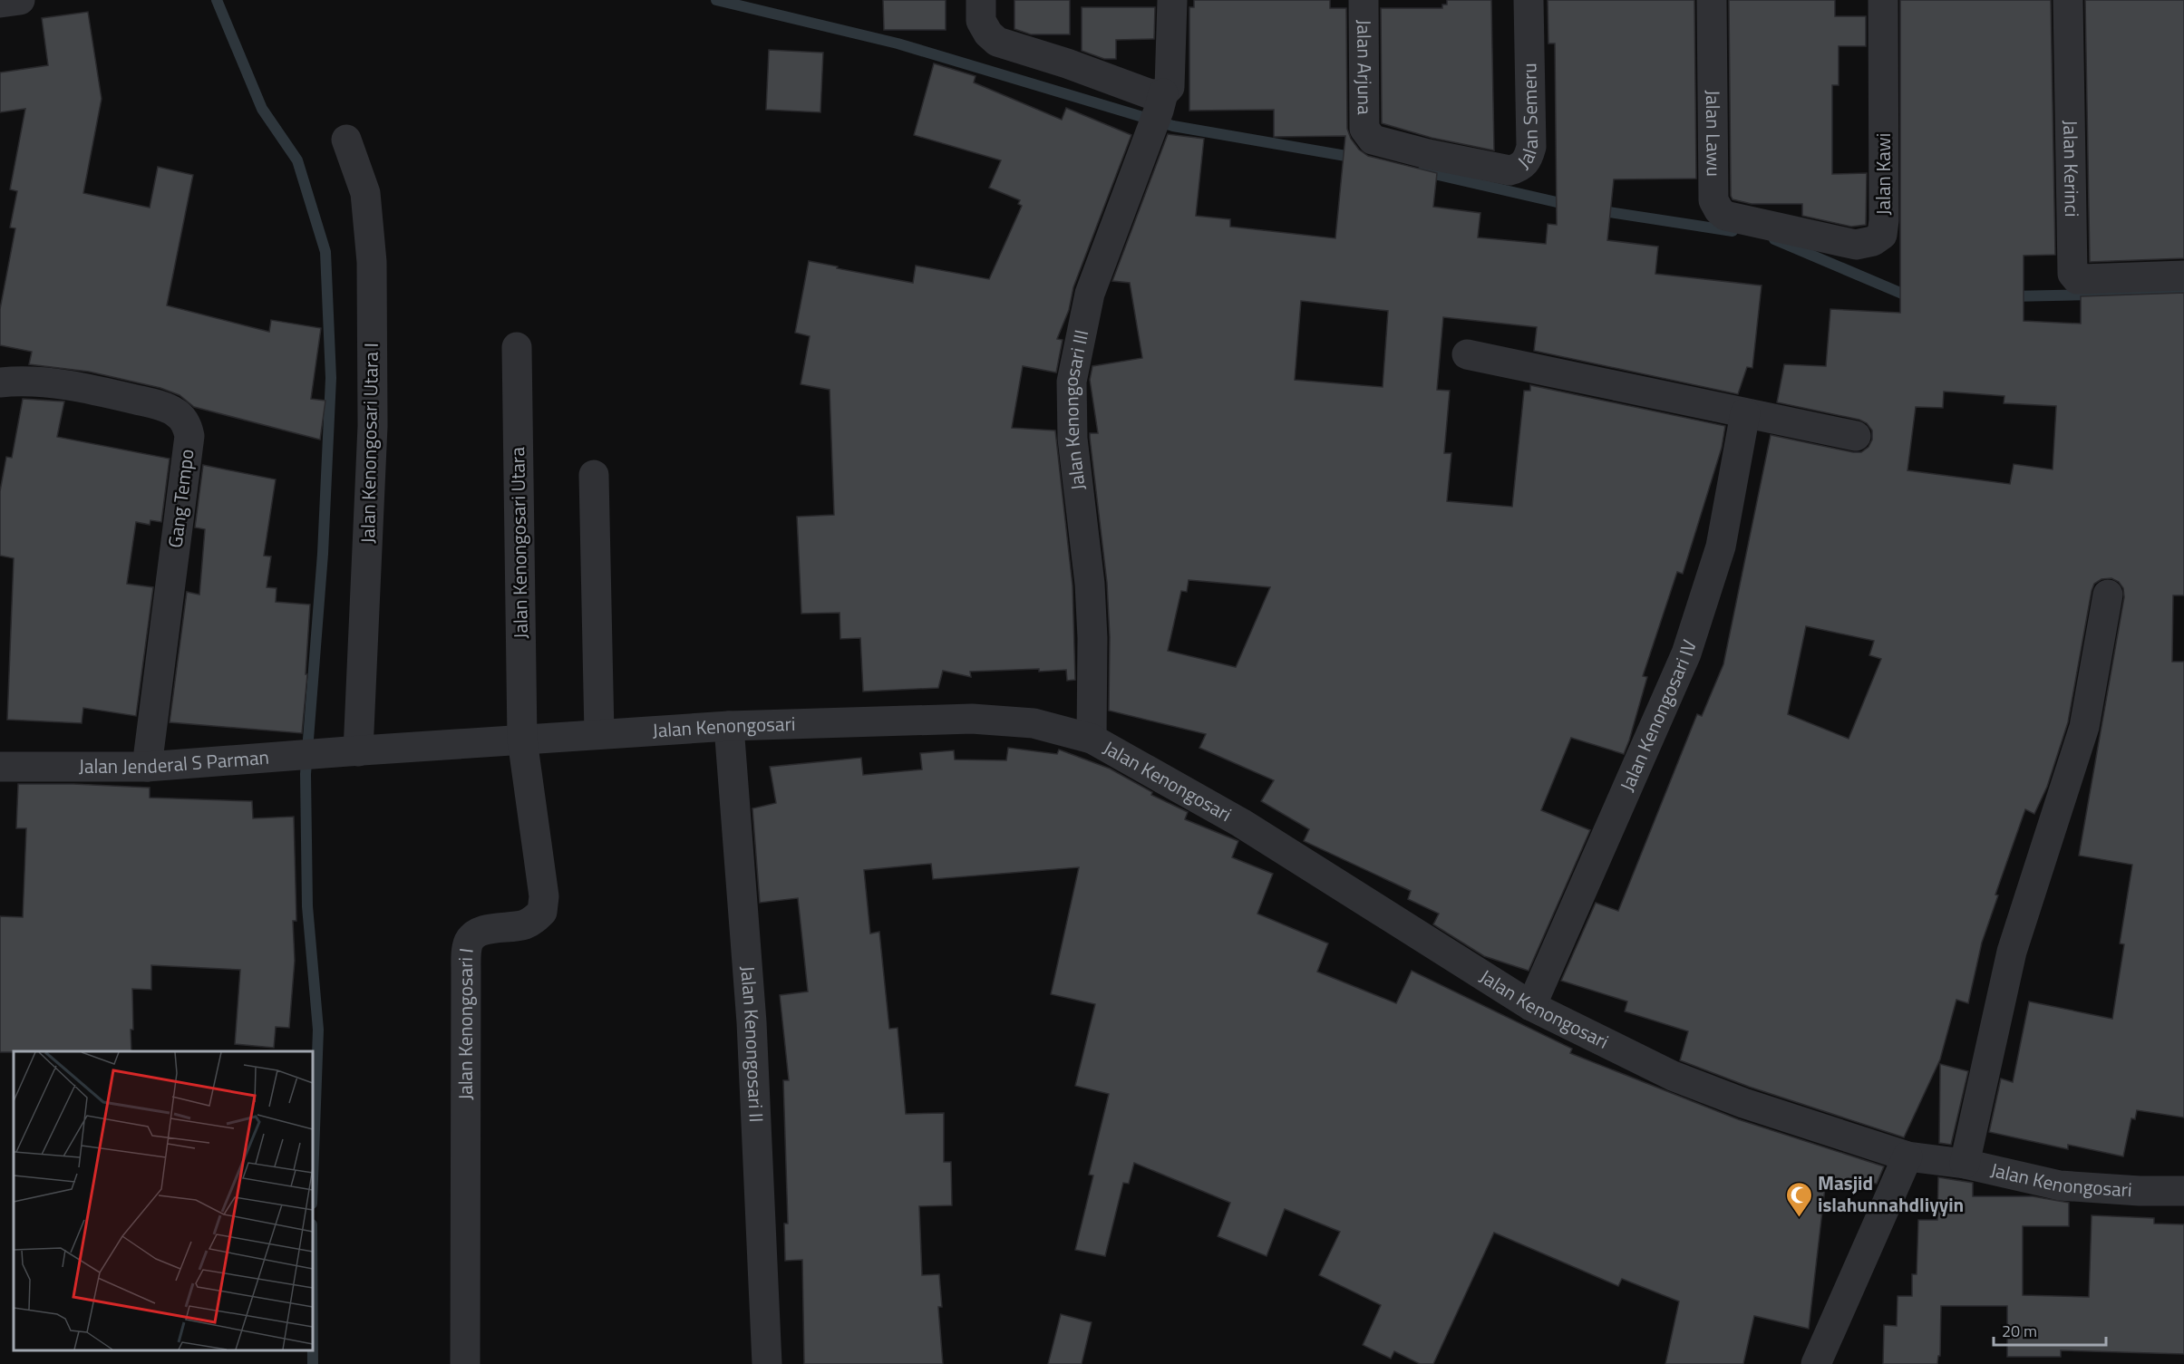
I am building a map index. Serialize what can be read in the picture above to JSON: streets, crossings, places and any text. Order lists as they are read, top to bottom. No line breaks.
{"streets":{"street":["Jalan Arjuna","Jalan Semeru","Jalan Lawu","Jalan Kerinci","Jalan Kawi","Jalan Kenongosari III","Jalan Kenongosari Utara I","Gang Tempo","Jalan Kenongosari Utara","Jalan Kenongosari IV","Jalan Kenongosari","Jalan Jenderal S Parman","Jalan Kenongosari I","Jalan Kenongosari II"]},"crossings":[["Jalan Arjuna","Jalan Semeru"],["Jalan Lawu","Jalan Kawi"],["Jalan Kenongosari III","Jalan Kenongosari"],["Jalan Kenongosari Utara I","Jalan Kenongosari"],["Jalan Kenongosari Utara I","Jalan Jenderal S Parman"],["Gang Tempo","Jalan Jenderal S Parman"],["Jalan Kenongosari Utara","Jalan Kenongosari"],["Jalan Kenongosari Utara","Jalan Kenongosari I"],["Jalan Kenongosari IV","Jalan Kenongosari"],["Jalan Kenongosari","Jalan Jenderal S Parman"],["Jalan Kenongosari","Jalan Kenongosari I"],["Jalan Kenongosari","Jalan Kenongosari II"]],"places":{"mosque":["Masjid islahunnahdliyyin"]},"scale_bar":"20 m"}
